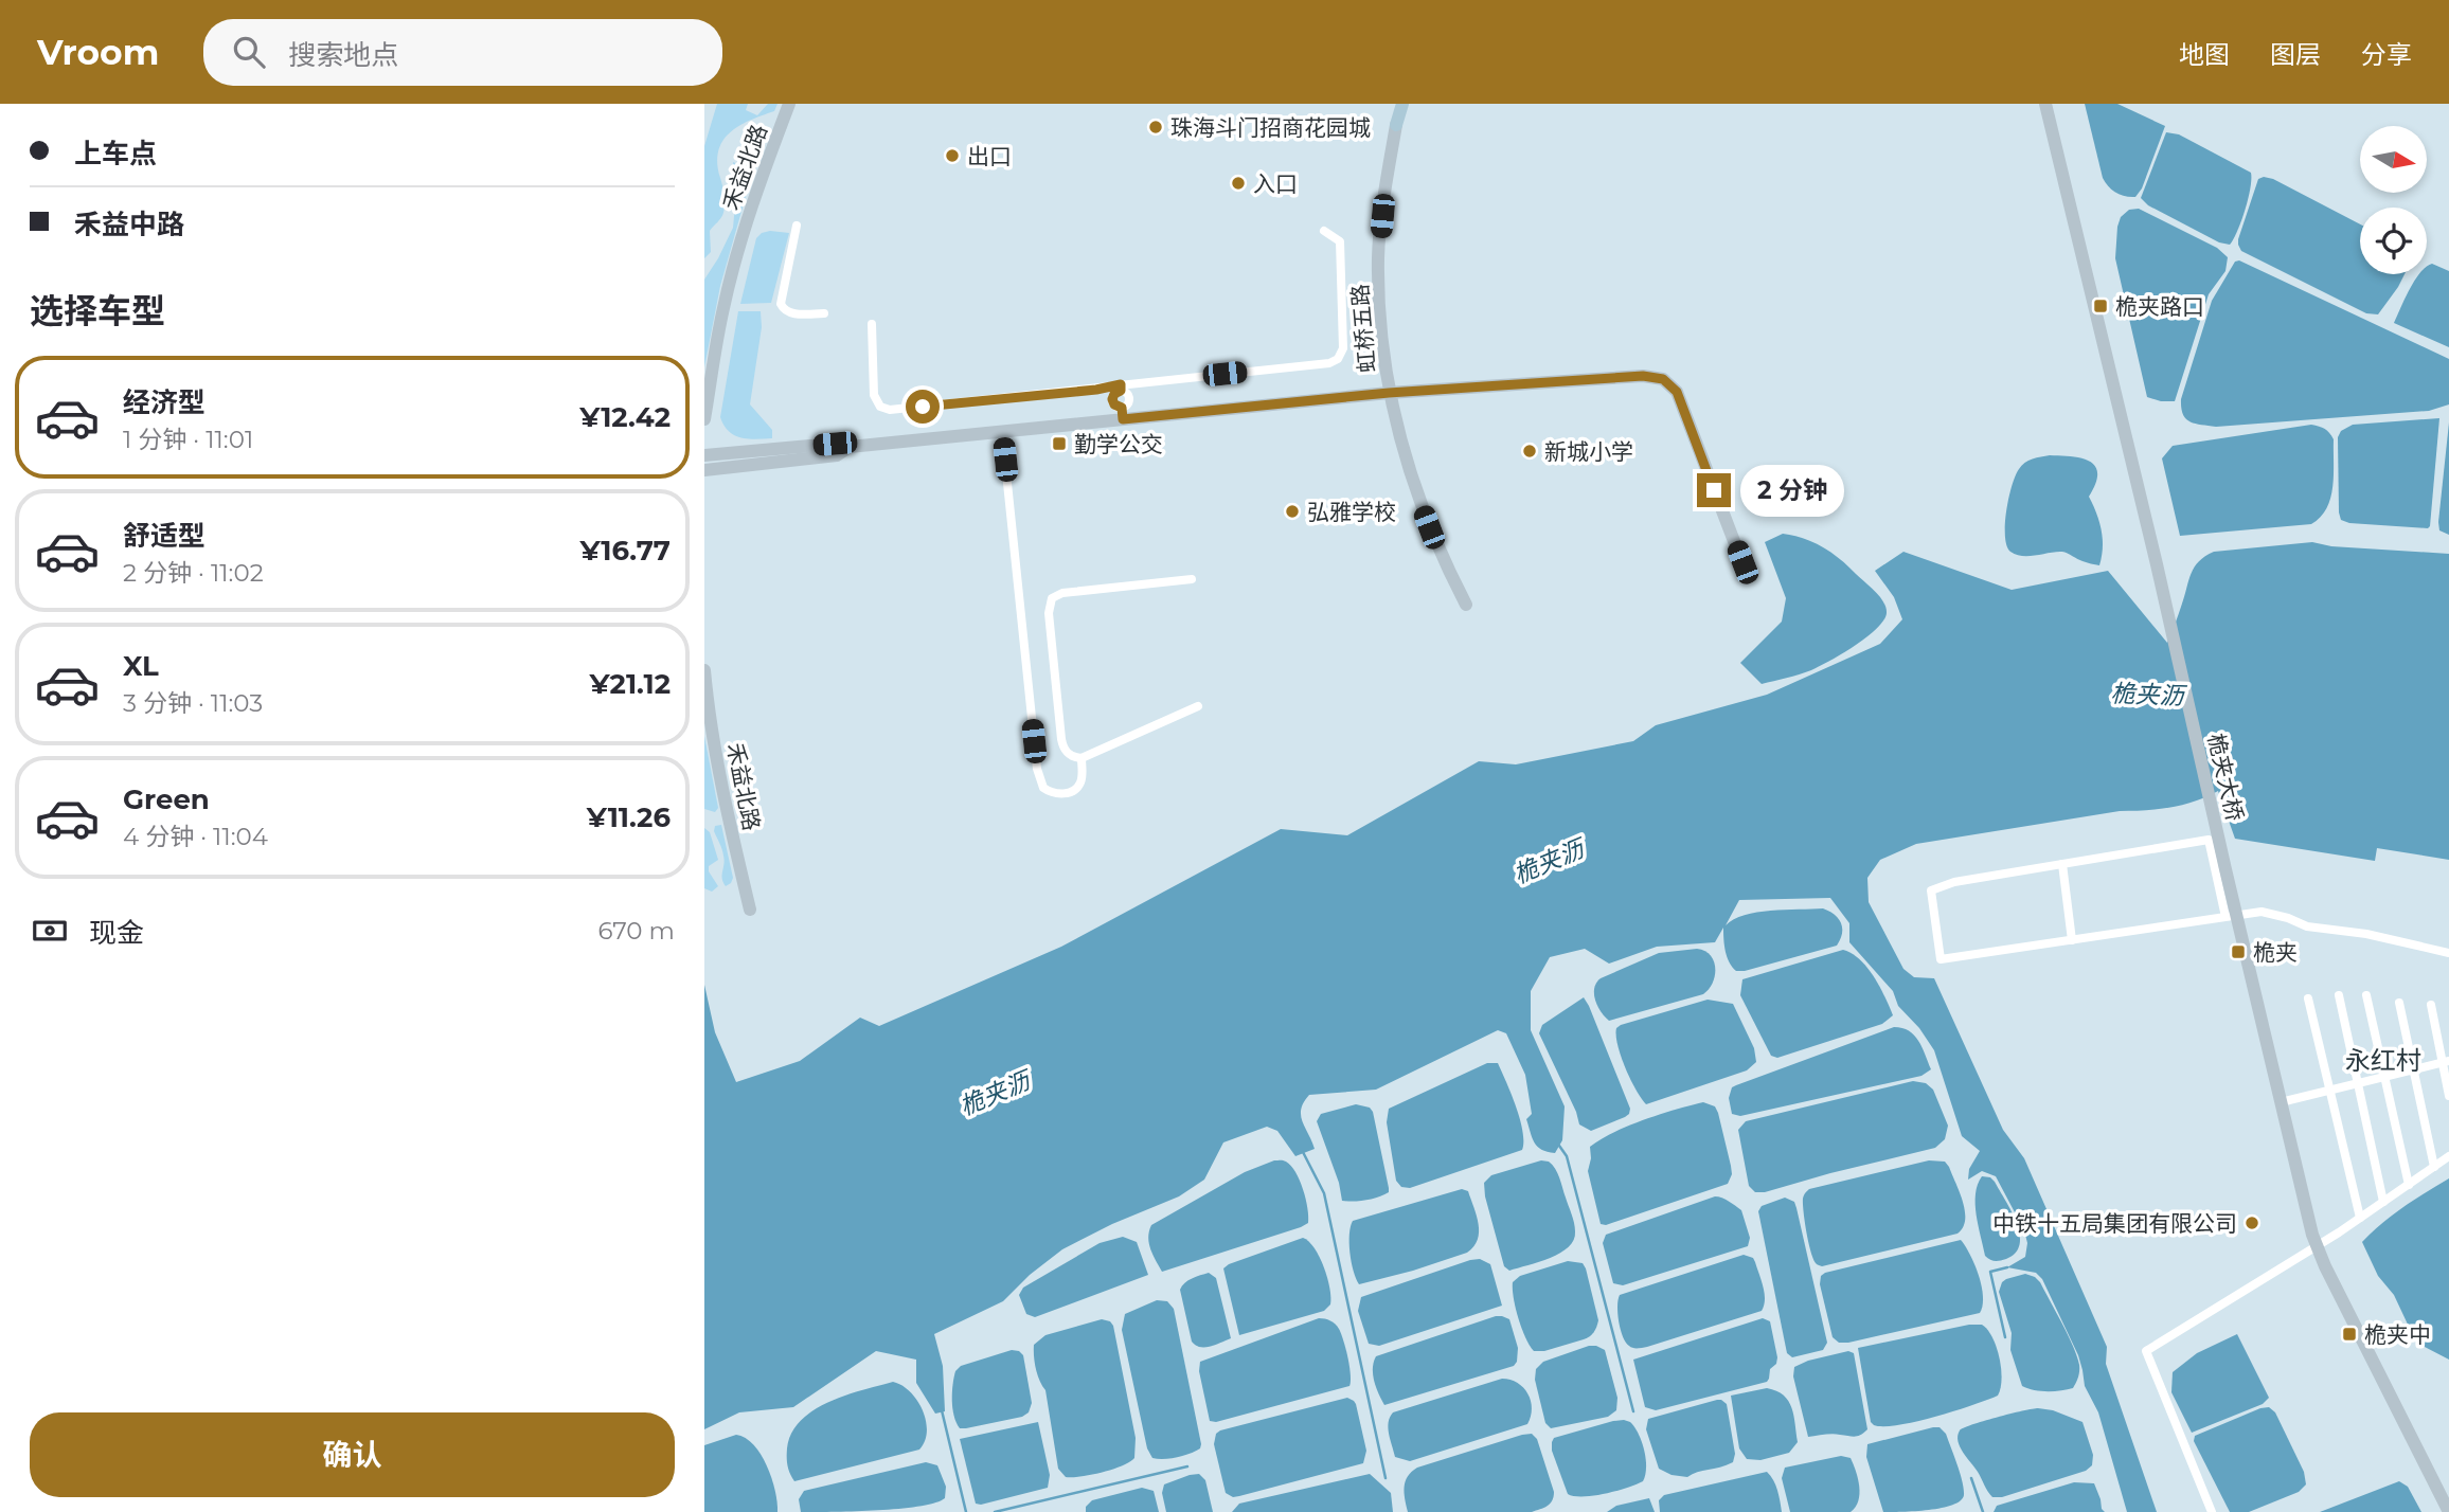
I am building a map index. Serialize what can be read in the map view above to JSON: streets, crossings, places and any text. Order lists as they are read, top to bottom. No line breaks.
{"streets":{"street":["禾益北路","虹桥五路","桅夹大桥"]},"districts":["永红村"],"water":["桅夹沥"],"places":{"other":["珠海斗门招商花园城","出口","入口","新城小学","弘雅学校","中铁十五局集团有限公司"],"transit":["桅夹路口","勤学公交","桅夹","桅夹中"]},"north":"right","page":{"header":"Vroom","search":"搜索地点","nav":["地图","图层","分享"],"banner":["上车点","禾益中路"],"heading":"选择车型","list":[{"name":"经济型","note":"1 分钟 · 11:01","value":"¥12.42"},{"name":"舒适型","note":"2 分钟 · 11:02","value":"¥16.77"},{"name":"XL","note":"3 分钟 · 11:03","value":"¥21.12"},{"name":"Green","note":"4 分钟 · 11:04","value":"¥11.26"}],"bubble":"2 分钟","pay":["现金","670 m"],"buttons":"确认"}}
